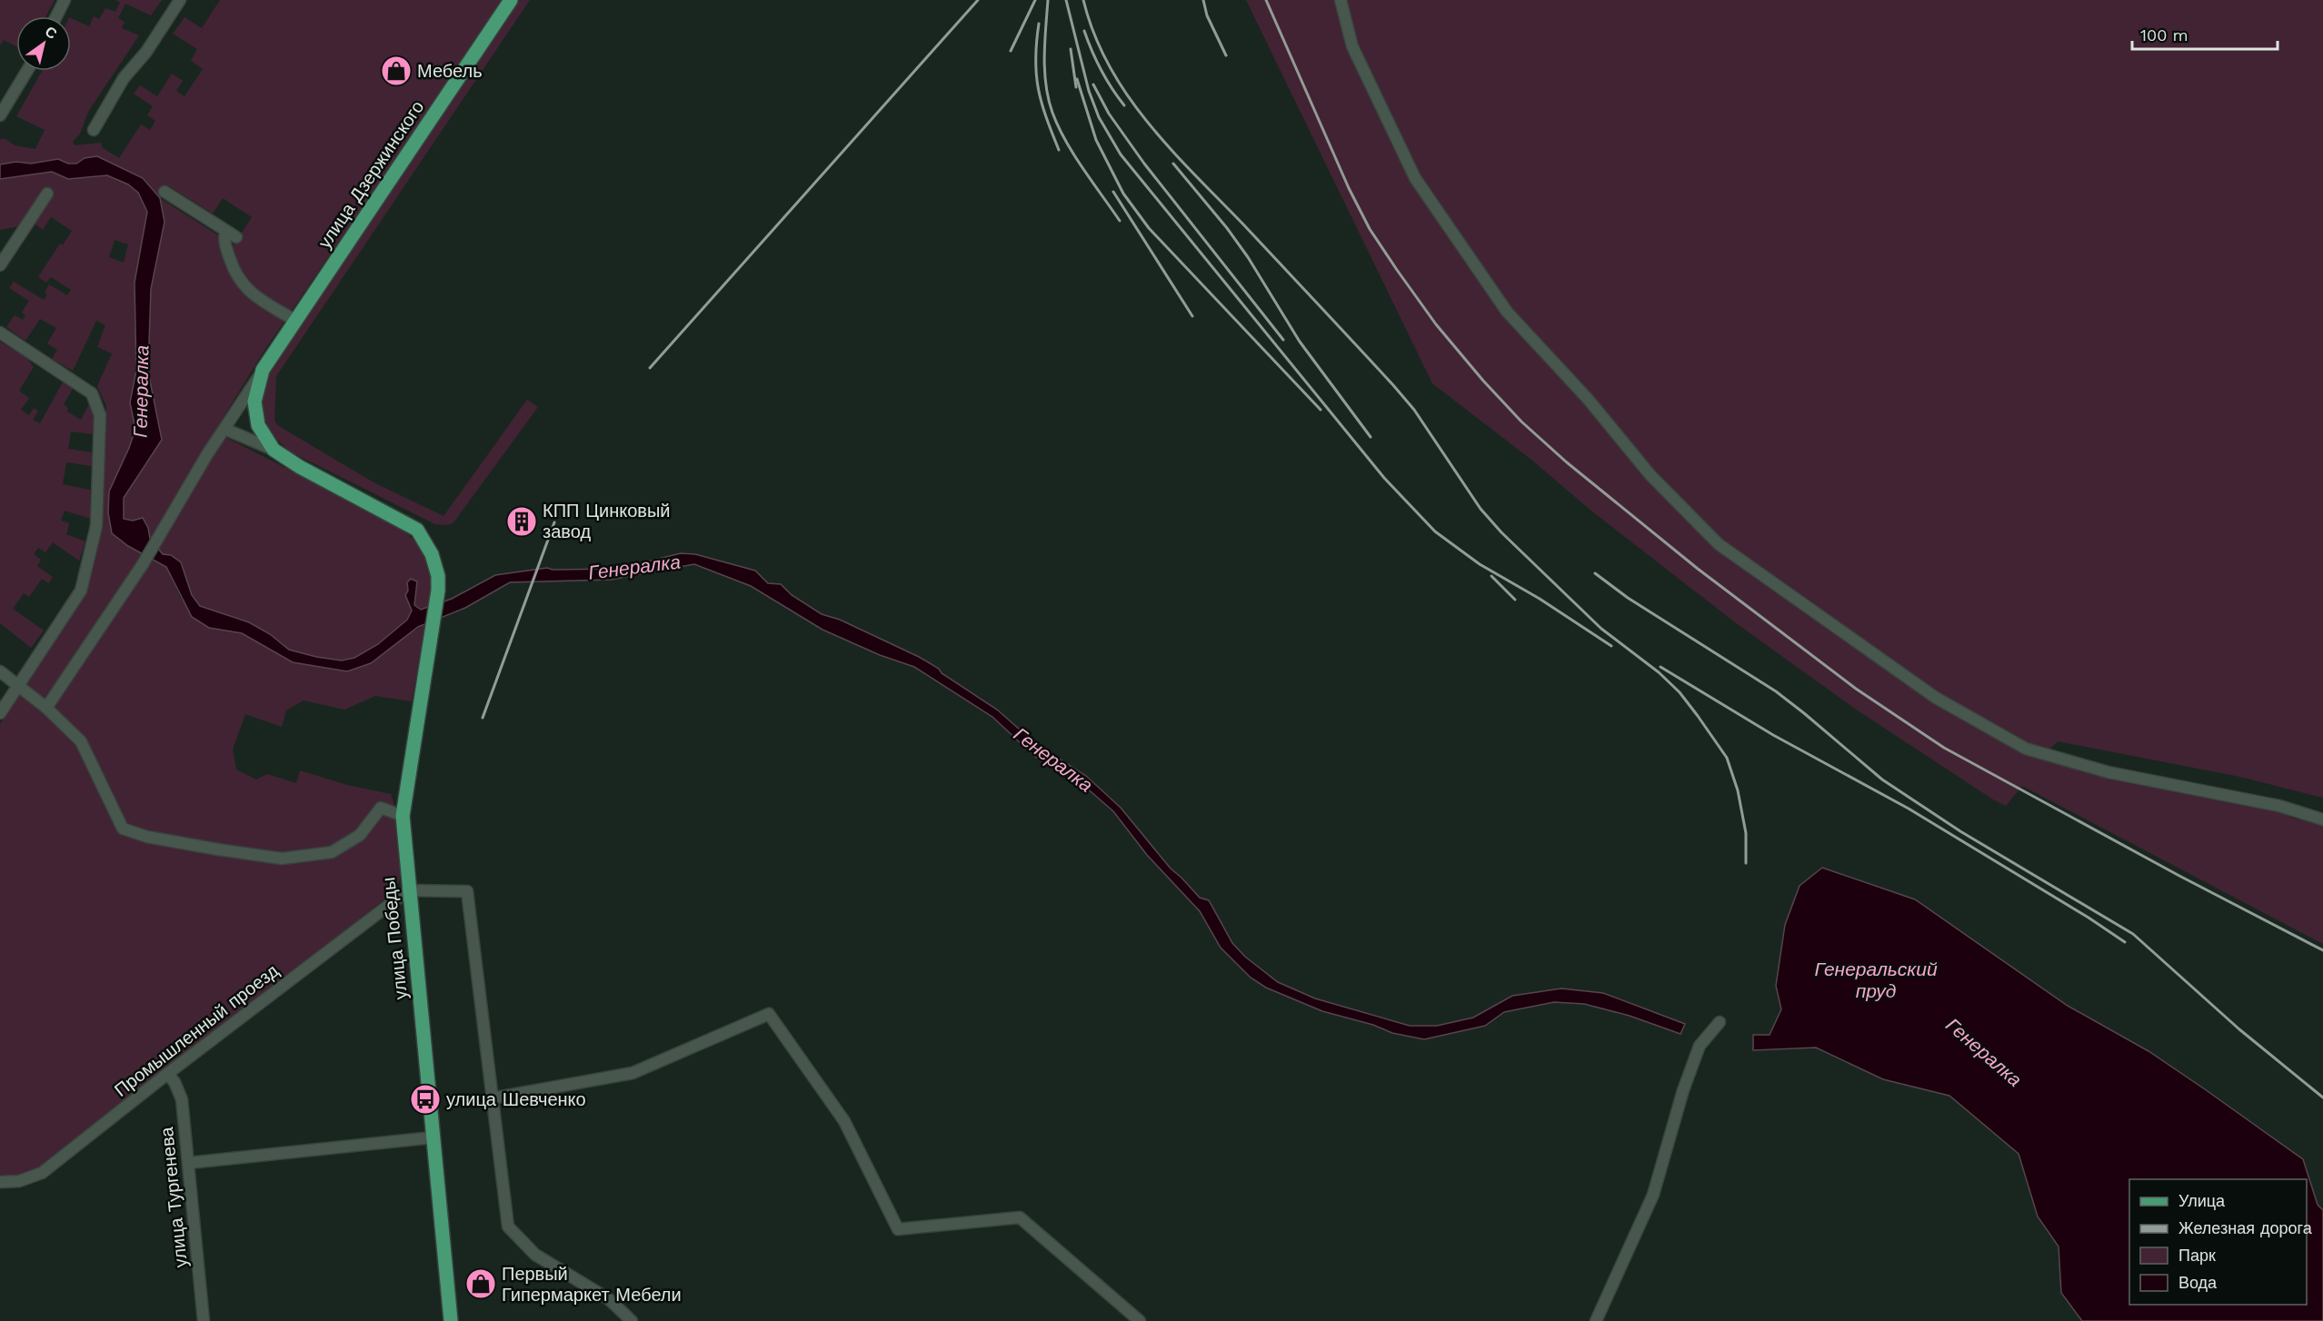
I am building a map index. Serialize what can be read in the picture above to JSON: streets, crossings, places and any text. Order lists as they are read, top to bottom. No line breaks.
{"streets":{"main road":["улица Дзержинского","улица Победы"],"street":["Промышленный проезд","улица Тургенева"]},"crossings":[["улица Дзержинского","улица Победы"],["улица Победы","Промышленный проезд"],["Промышленный проезд","улица Тургенева"]],"water":["Генералка","Генеральский пруд"],"places":{"shop":["Мебель","Первый Гипермаркет Мебели"],"building":["КПП Цинковый завод"],"bus stop":["улица Шевченко"]},"legend":["Улица","Железная дорога","Парк","Вода"],"scale_bar":"100 m","north":"top right"}
